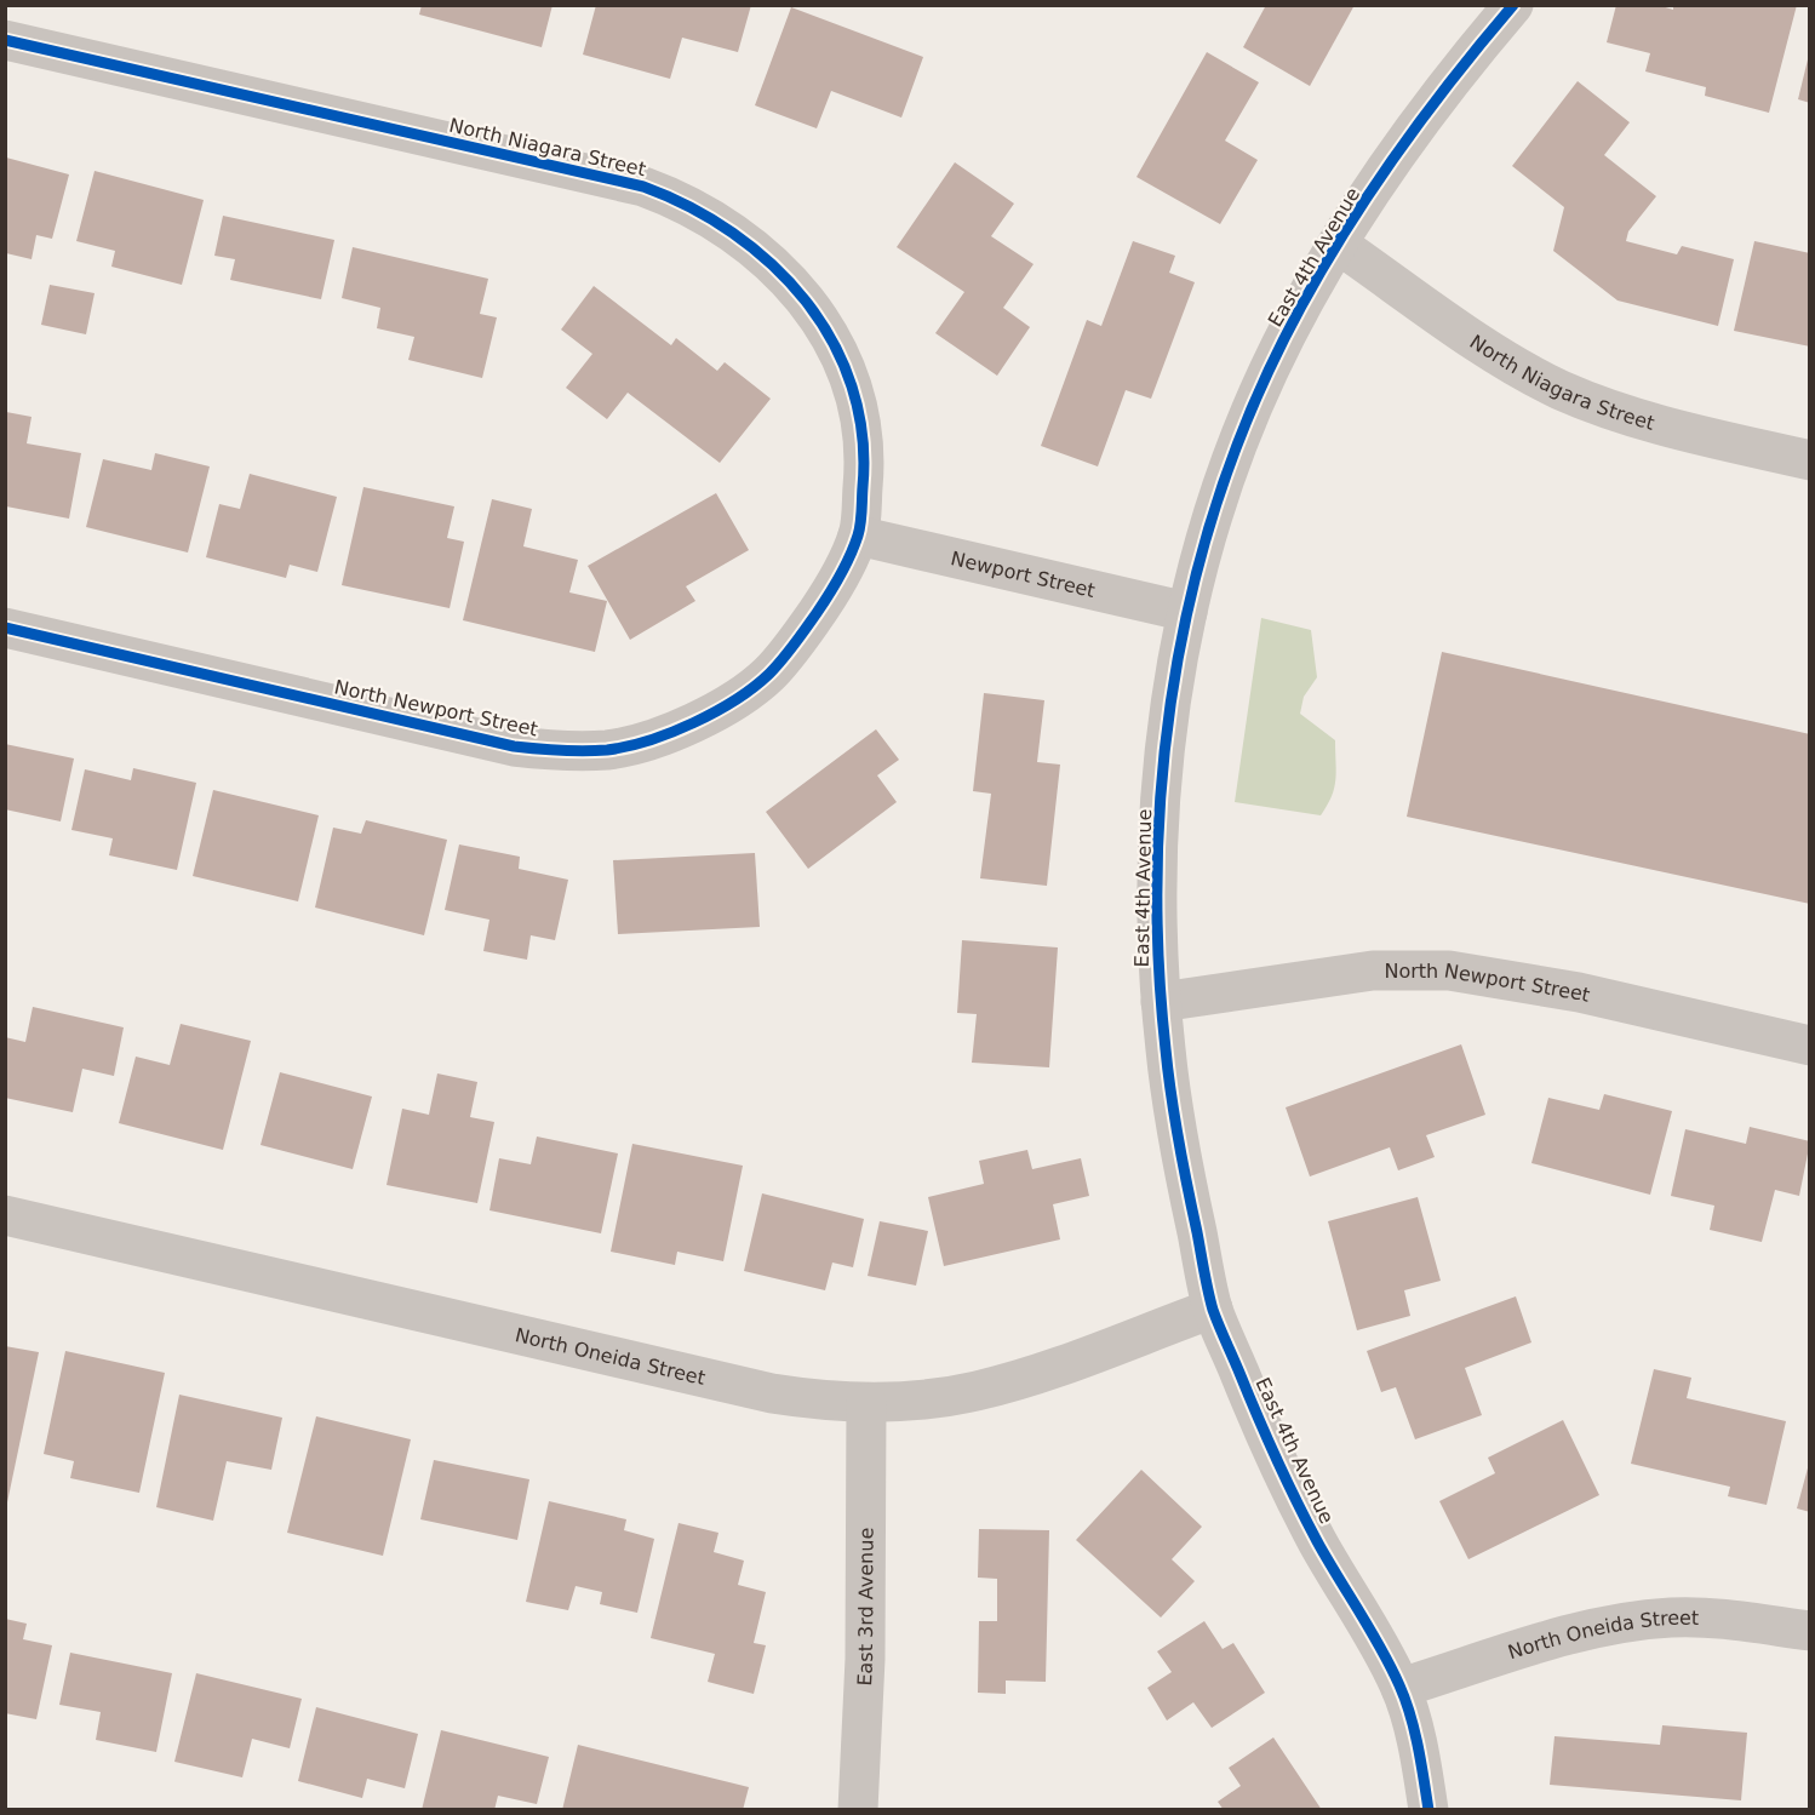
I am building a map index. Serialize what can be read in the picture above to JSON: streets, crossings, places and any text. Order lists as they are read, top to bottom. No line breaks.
{"streets":{"street":["North Niagara Street","East 4th Avenue","Newport Street","North Newport Street","North Oneida Street","East 3rd Avenue"]},"crossings":[["North Niagara Street","East 4th Avenue"],["North Niagara Street","Newport Street"],["North Niagara Street","North Newport Street"],["East 4th Avenue","Newport Street"],["East 4th Avenue","North Newport Street"],["East 4th Avenue","North Oneida Street"],["Newport Street","North Newport Street"],["North Oneida Street","East 3rd Avenue"]]}
